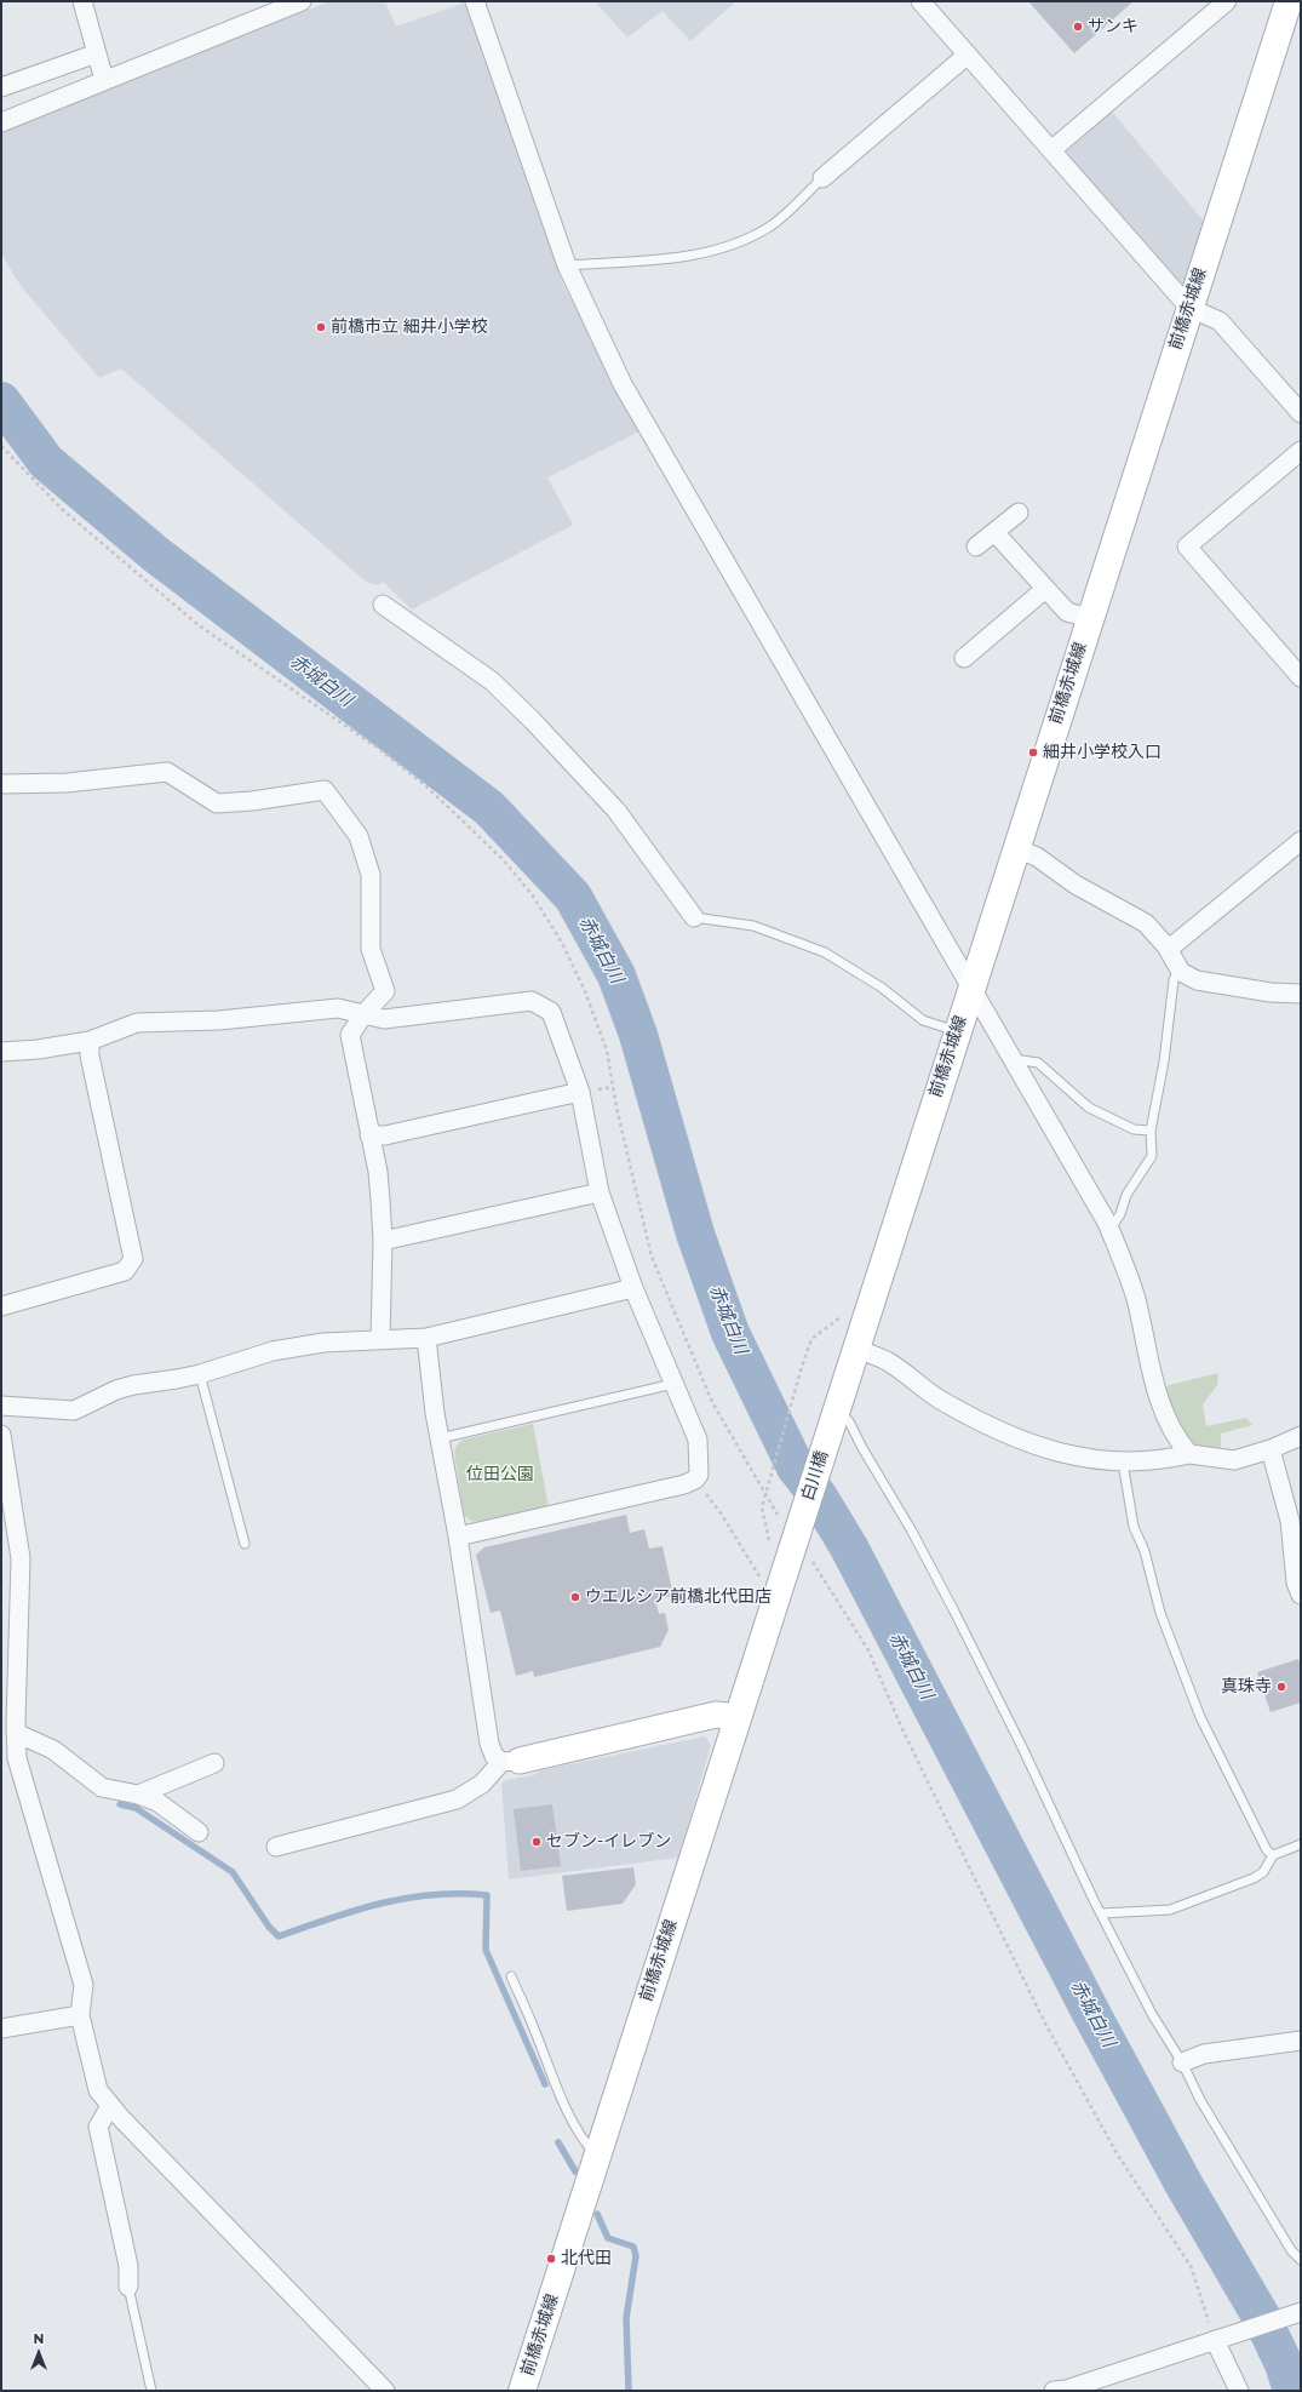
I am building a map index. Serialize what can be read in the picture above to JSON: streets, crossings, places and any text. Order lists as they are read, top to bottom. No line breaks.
{"streets":{"main road":["前橋赤城線","白川橋"]},"crossings":[["前橋赤城線","白川橋"]],"water":["赤城白川"],"parks":["位田公園"],"places":["サンキ","前橋市立 細井小学校","細井小学校入口","ウエルシア前橋北代田店","真珠寺","セブン-イレブン","北代田"],"north":"top"}
